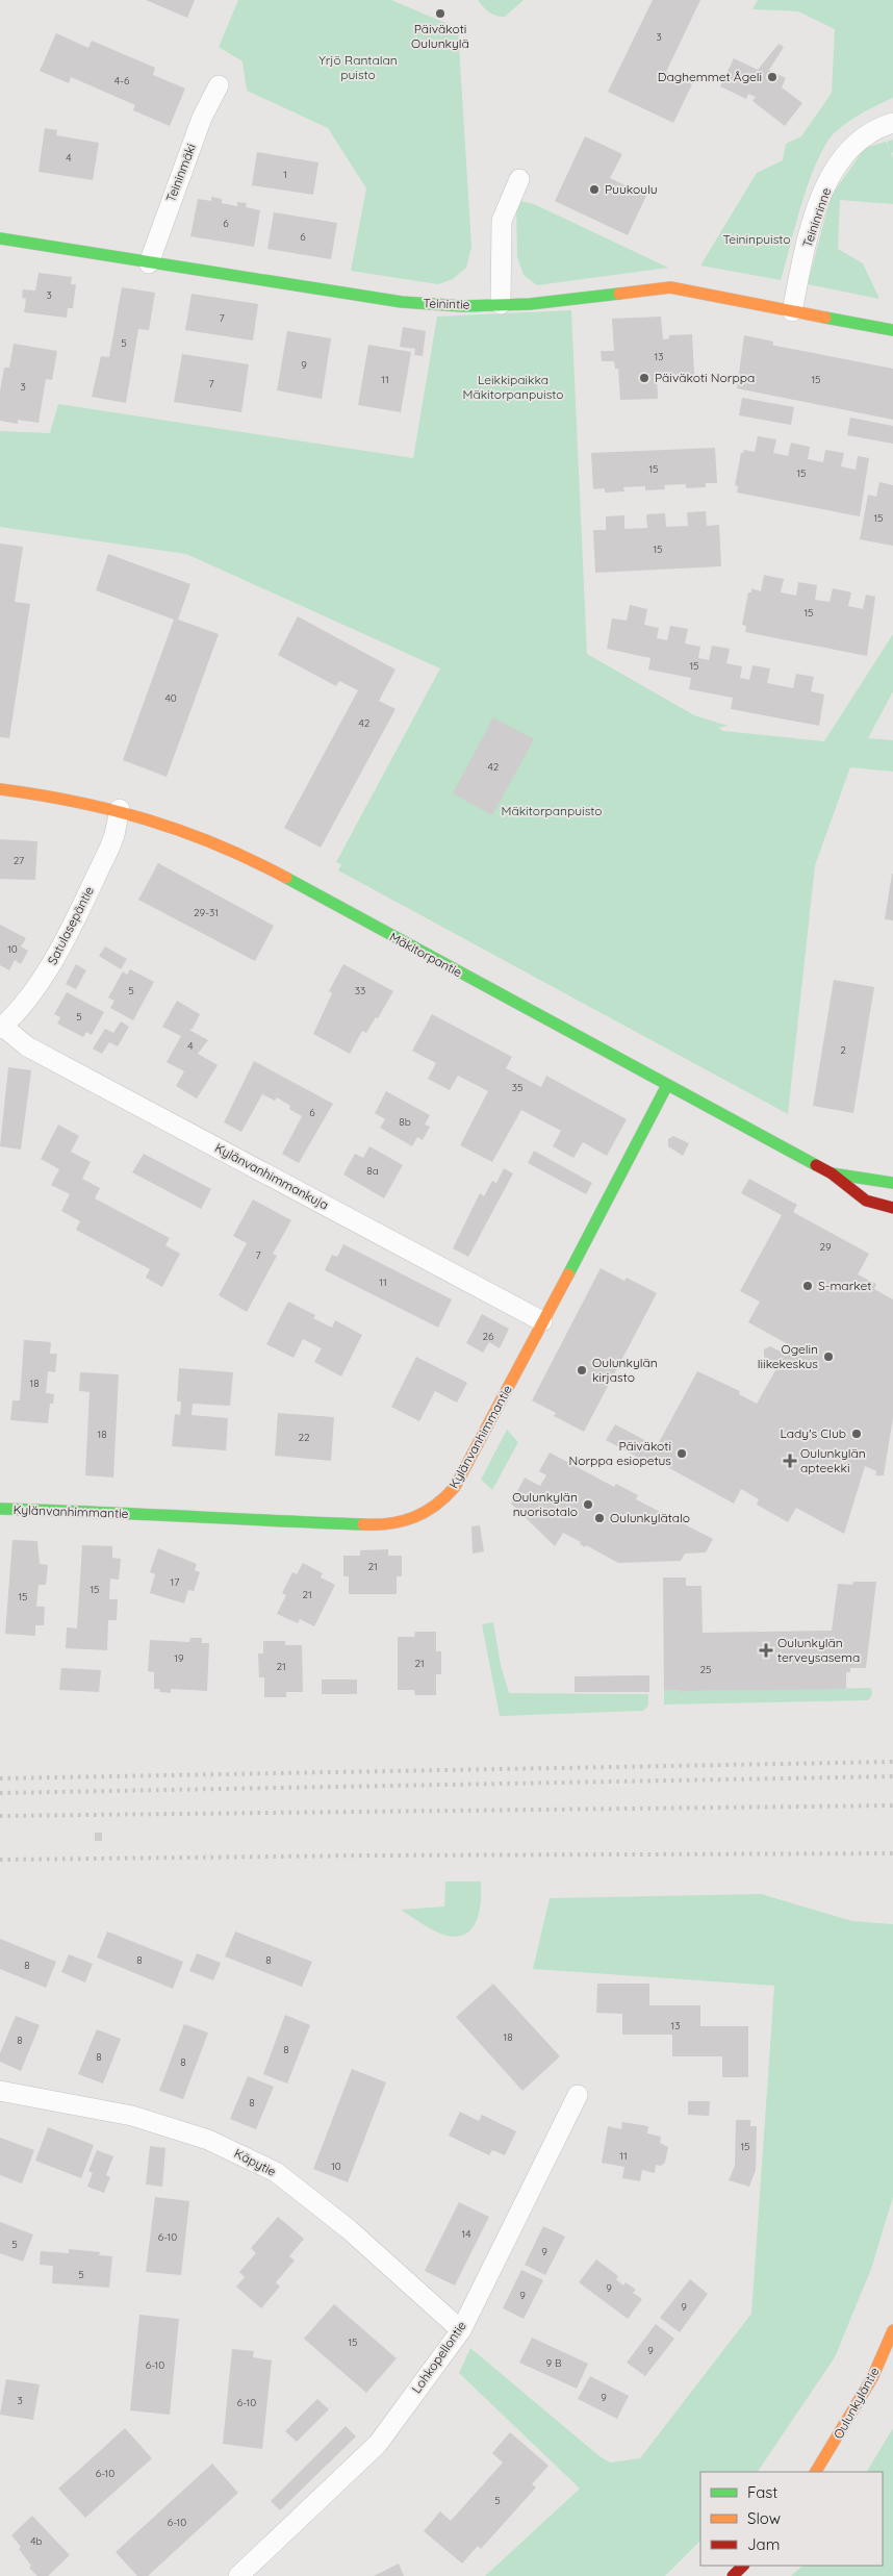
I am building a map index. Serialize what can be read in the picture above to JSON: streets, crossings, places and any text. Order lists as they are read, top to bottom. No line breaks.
{"streets":{"street":["Teininmäki","Teininrinne","Teinintie","Satulasepäntie","Mäkitorpantie","Kylänvanhimmankuja","Kylänvanhimmantie","Käpytie","Lohkopellontie","Oulunkyläntie"]},"crossings":[["Teininmäki","Teinintie"],["Teininrinne","Teinintie"],["Satulasepäntie","Mäkitorpantie"],["Satulasepäntie","Kylänvanhimmankuja"],["Mäkitorpantie","Kylänvanhimmantie"],["Kylänvanhimmankuja","Kylänvanhimmantie"],["Käpytie","Lohkopellontie"]],"parks":["Yrjö Rantalan puisto","Teininpuisto","Leikkipaikka Mäkitorpanpuisto","Mäkitorpanpuisto"],"places":{"other":["Päiväkoti Oulunkylä","Daghemmet Ågeli","Puukoulu","Päiväkoti Norppa","S-market","Ogelin liikekeskus","Oulunkylän kirjasto","Lady's Club","Päiväkoti Norppa esiopetus","Oulunkylän nuorisotalo","Oulunkylätalo"],"health":["Oulunkylän apteekki","Oulunkylän terveysasema"]},"house_numbers":["3","4-6","4","1","6","6","3","7","5","13","9","11","15","7","3","15","15","15","15","15","15","40","42","42","27","29-31","10","5","33","5","4","2","35","6","8b","8a","29","7","11","26","18","18","22","21","17","15","21","15","19","21","21","25","8","8","8","13","18","8","8","8","8","8","15","11","10","14","6-10","5","9","5","9","9","9","15","9","9 B","6-10","9","3","6-10","6-10","5","6-10","4b"],"legend":["Fast","Slow","Jam"]}
